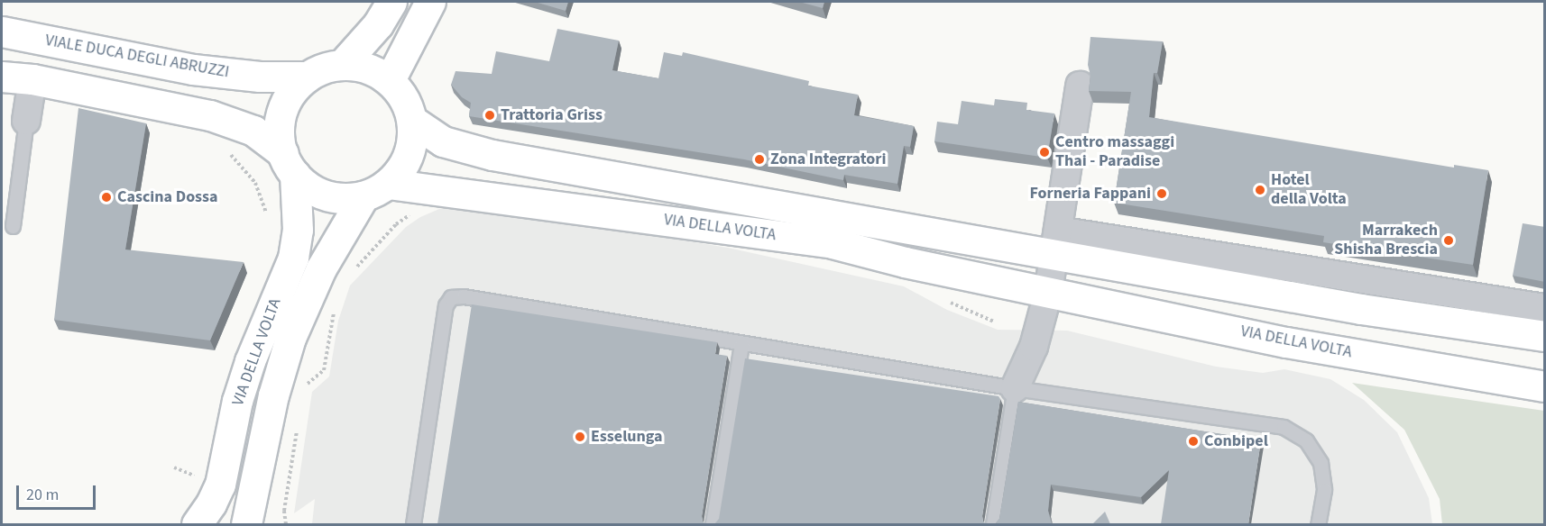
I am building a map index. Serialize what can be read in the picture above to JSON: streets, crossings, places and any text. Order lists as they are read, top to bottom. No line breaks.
{"streets":{"main road":["VIALE DUCA DEGLI ABRUZZI","VIA DELLA VOLTA"]},"crossings":[["VIALE DUCA DEGLI ABRUZZI","VIA DELLA VOLTA"]],"places":["Trattoria Griss","Centro massaggi Thai - Paradise","Zona Integratori","Hotel della Volta","Forneria Fappani","Cascina Dossa","Marrakech Shisha Brescia","Esselunga","Conbipel"],"scale_bar":"20 m"}
